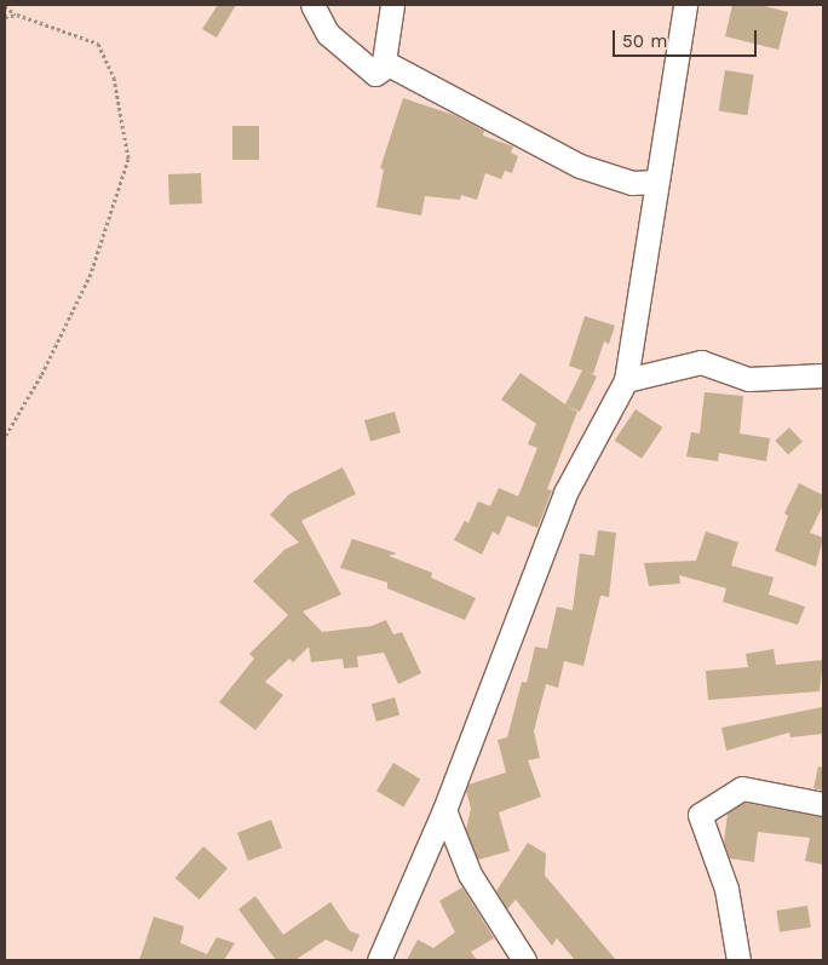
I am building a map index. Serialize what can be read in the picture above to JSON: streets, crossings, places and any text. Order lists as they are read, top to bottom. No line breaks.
{"scale_bar":"50 m"}
